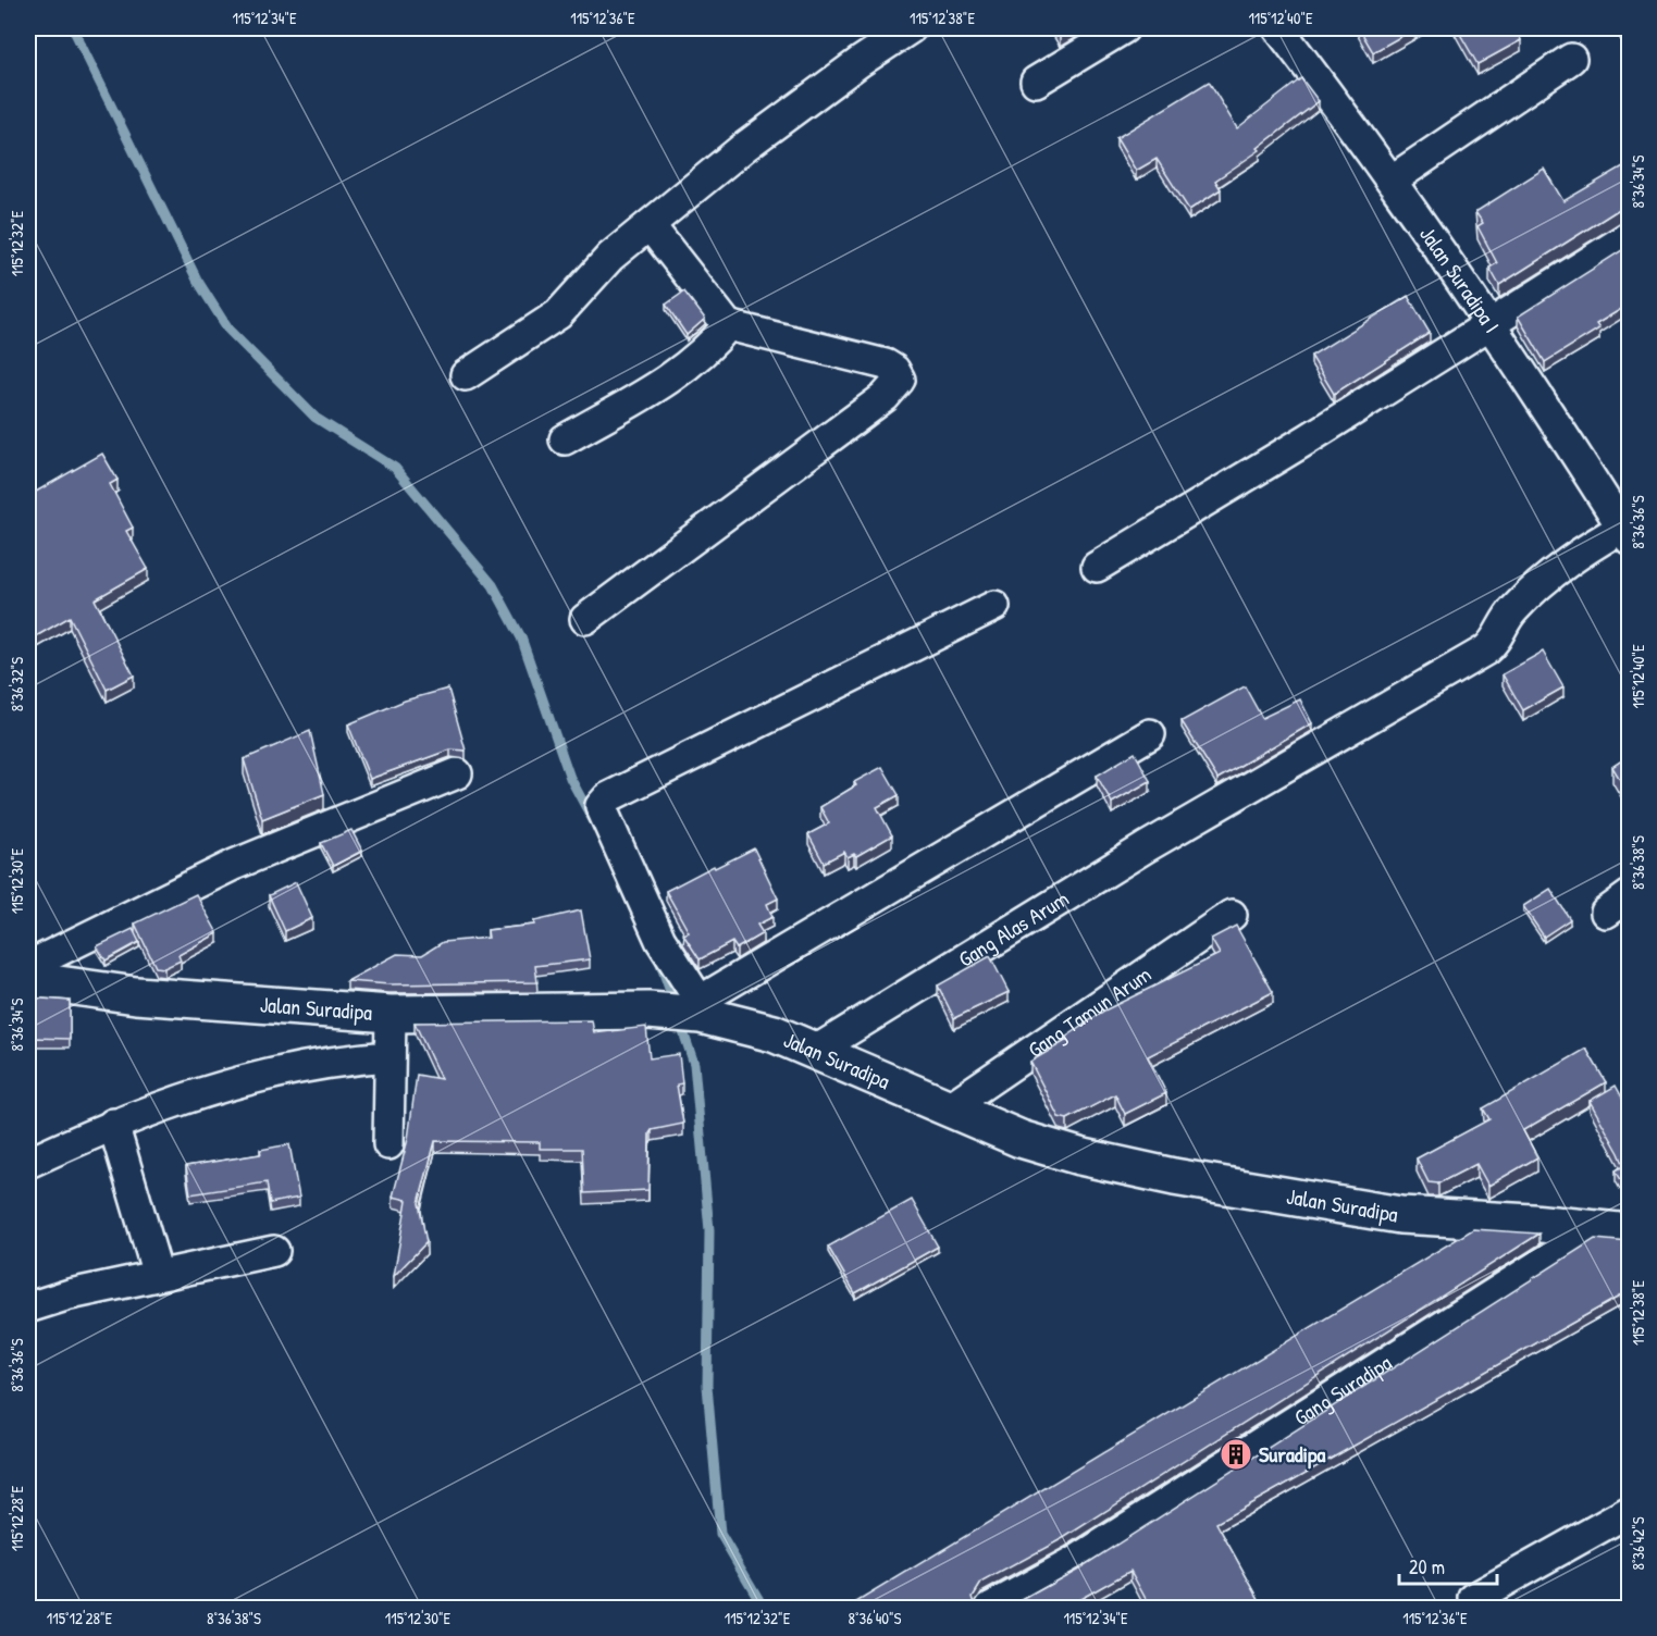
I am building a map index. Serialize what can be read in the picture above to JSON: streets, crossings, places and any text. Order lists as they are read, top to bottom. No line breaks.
{"streets":{"street":["Jalan Suradipa I","Gang Alas Arum","Jalan Suradipa","Gang Tamun Arum","Gang Suradipa"]},"crossings":[["Jalan Suradipa I","Gang Alas Arum"],["Gang Alas Arum","Jalan Suradipa"],["Jalan Suradipa","Gang Tamun Arum"],["Jalan Suradipa","Gang Suradipa"]],"places":{"building":["Suradipa"]},"scale_bar":"20 m","coordinates":["115°12'34\"E","115°12'36\"E","115°12'38\"E","115°12'40\"E","8°36'34\"S","115°12'32\"E","8°36'36\"S","8°36'32\"S","8°36'38\"S","115°12'30\"E","115°12'28\"E","8°36'42\"S","8°36'40\"S"]}
